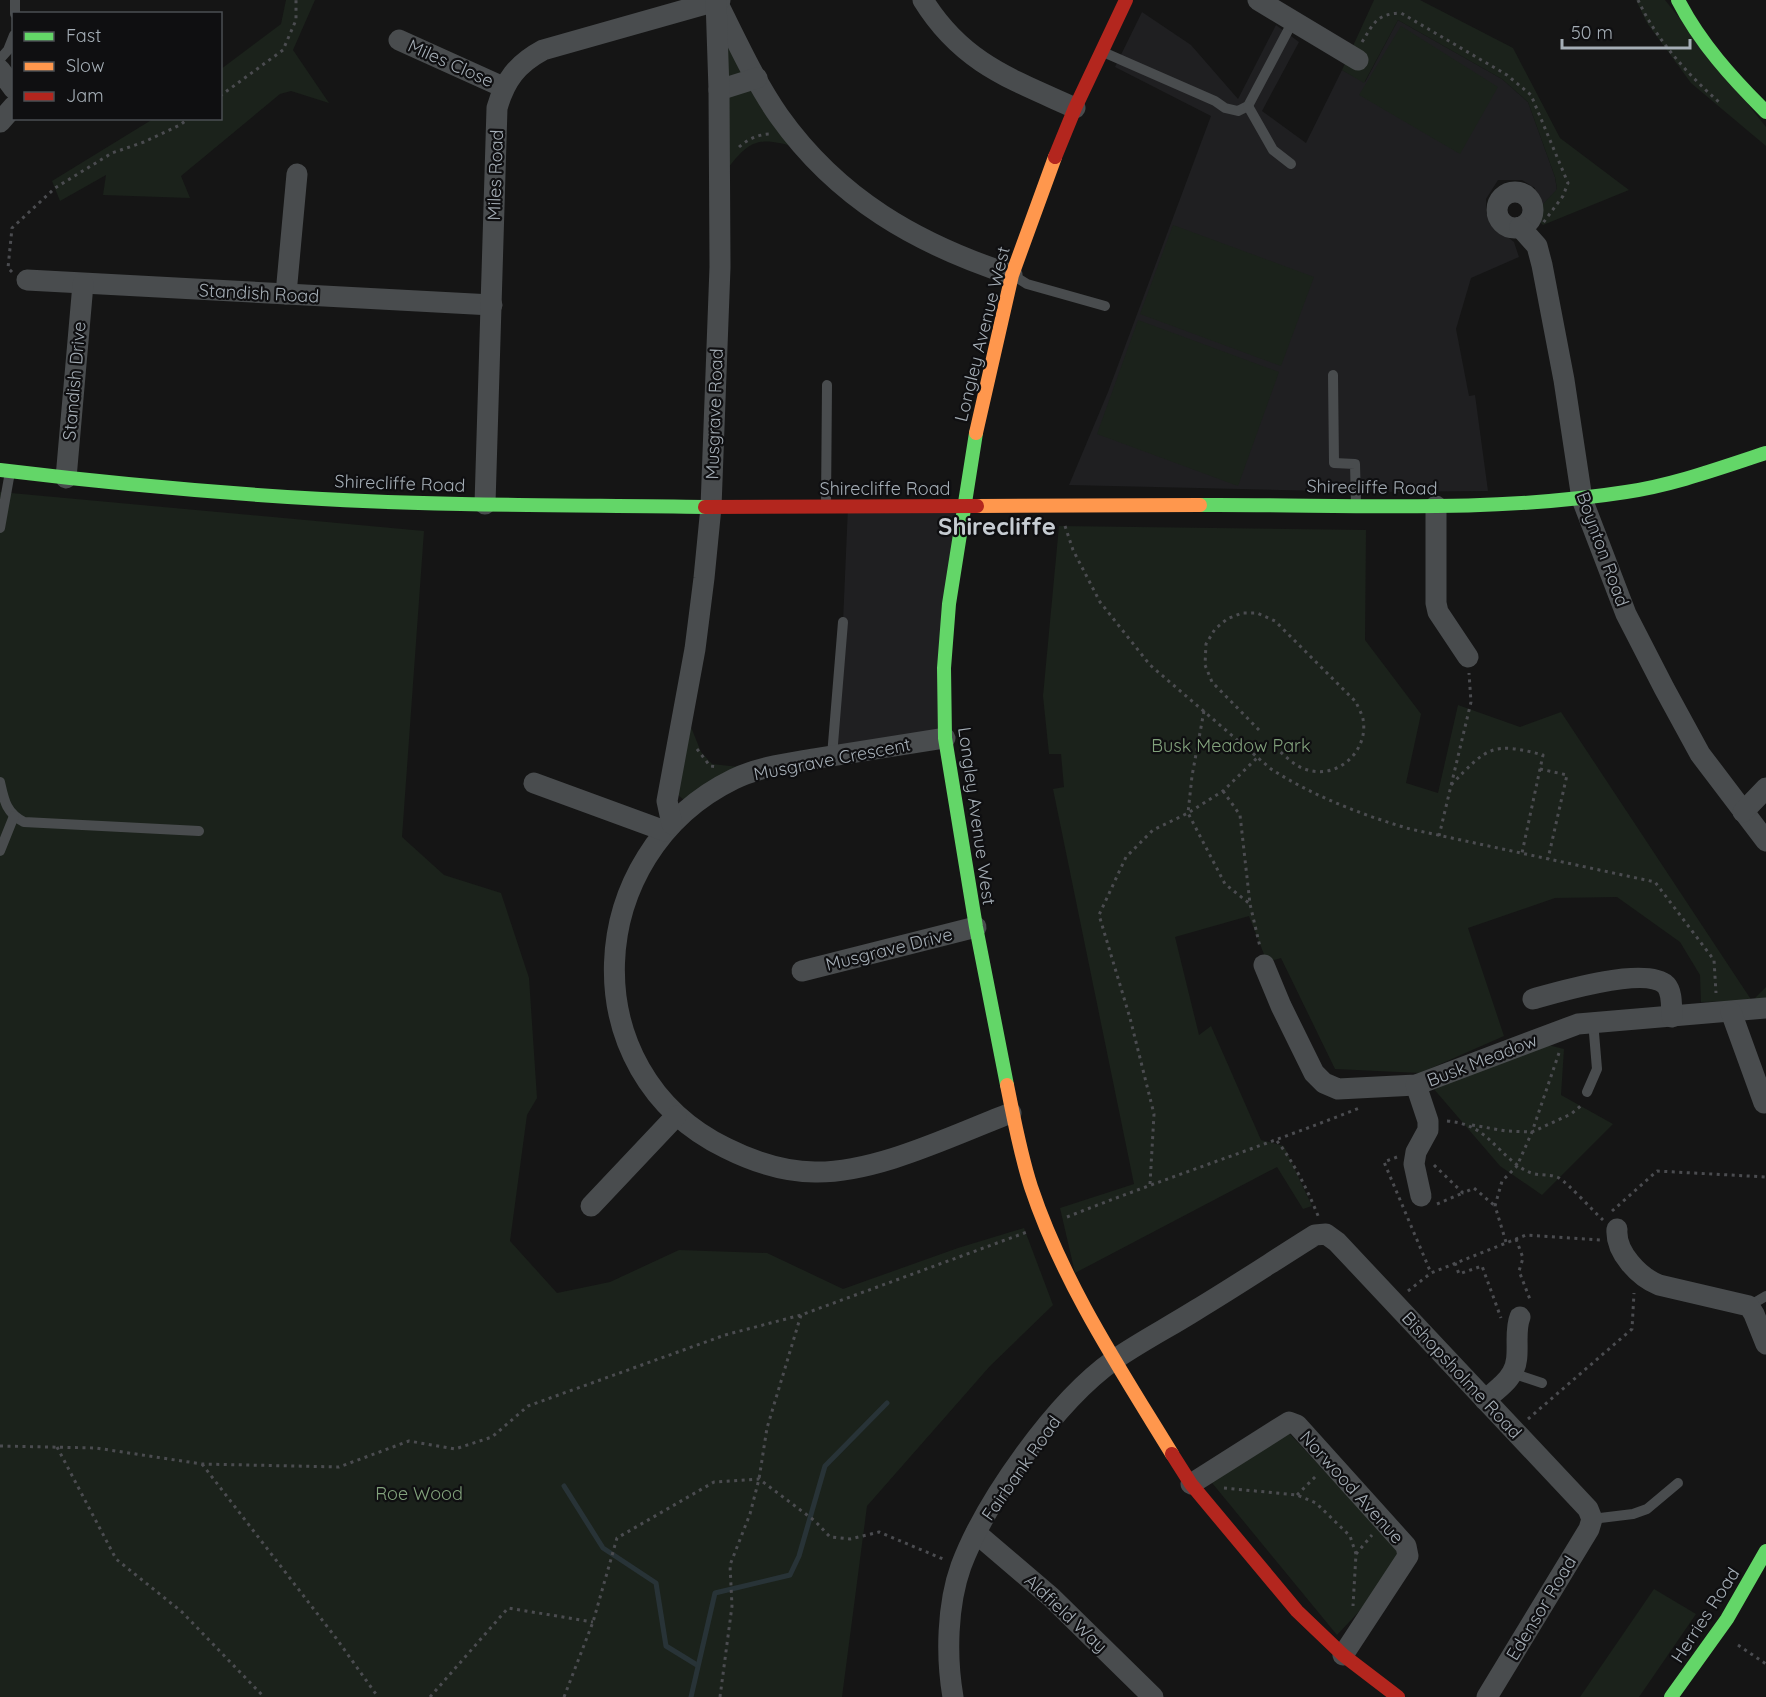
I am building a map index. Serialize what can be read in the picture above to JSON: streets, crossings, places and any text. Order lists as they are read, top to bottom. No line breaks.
{"streets":{"street":["Miles Close","Miles Road","Standish Road","Longley Avenue West","Standish Drive","Musgrave Road","Shirecliffe Road","Boynton Road","Musgrave Crescent","Musgrave Drive","Busk Meadow","Bishopsholme Road","Fairbank Road","Norwood Avenue","Edensor Road","Aldfield Way","Herries Road"]},"crossings":[["Miles Close","Miles Road"],["Miles Road","Standish Road"],["Miles Road","Musgrave Road"],["Miles Road","Shirecliffe Road"],["Standish Road","Standish Drive"],["Longley Avenue West","Shirecliffe Road"],["Longley Avenue West","Musgrave Crescent"],["Longley Avenue West","Musgrave Drive"],["Longley Avenue West","Fairbank Road"],["Standish Drive","Shirecliffe Road"],["Musgrave Road","Shirecliffe Road"],["Musgrave Road","Musgrave Crescent"],["Shirecliffe Road","Boynton Road"],["Bishopsholme Road","Fairbank Road"],["Bishopsholme Road","Edensor Road"],["Fairbank Road","Aldfield Way"]],"districts":["Shirecliffe"],"parks":["Busk Meadow Park","Roe Wood"],"legend":["Fast","Slow","Jam"],"scale_bar":"50 m"}
